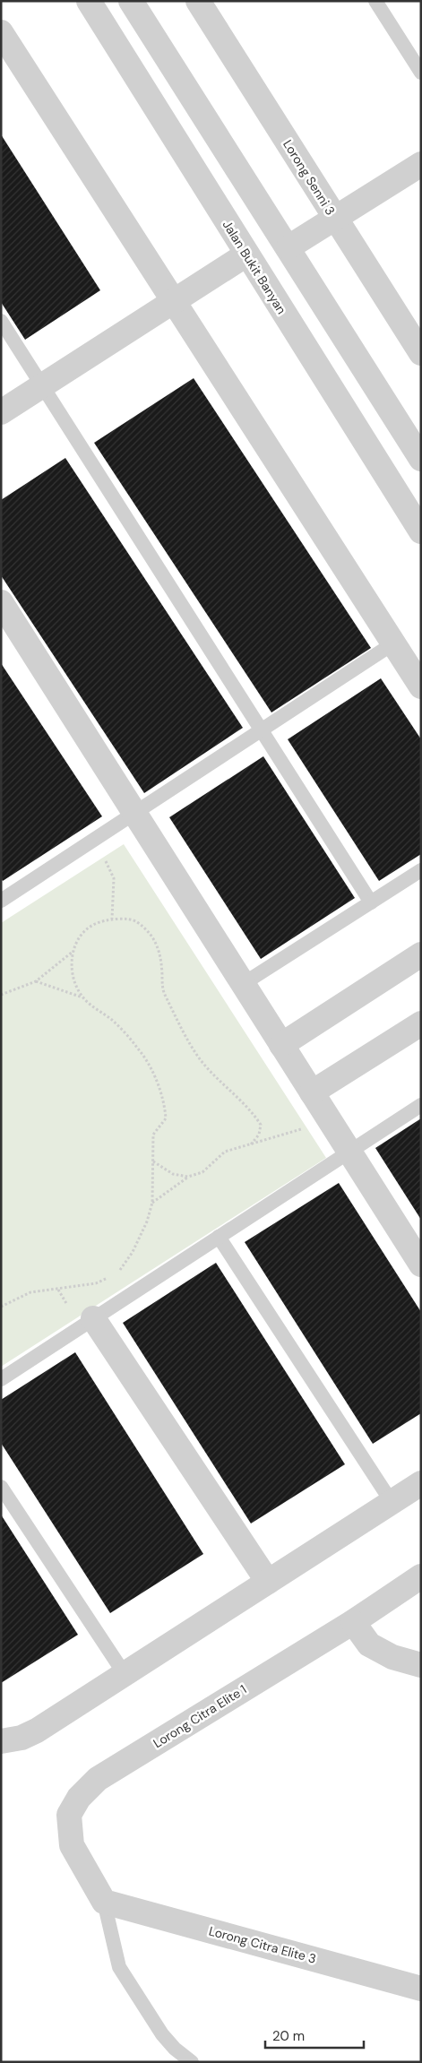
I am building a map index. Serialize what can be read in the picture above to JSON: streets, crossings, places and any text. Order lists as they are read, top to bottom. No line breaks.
{"streets":{"street":["Lorong Senni 3","Jalan Bukit Banyan","Lorong Citra Elite 1","Lorong Citra Elite 3"]},"crossings":[["Lorong Citra Elite 1","Lorong Citra Elite 3"]],"scale_bar":"20 m"}
